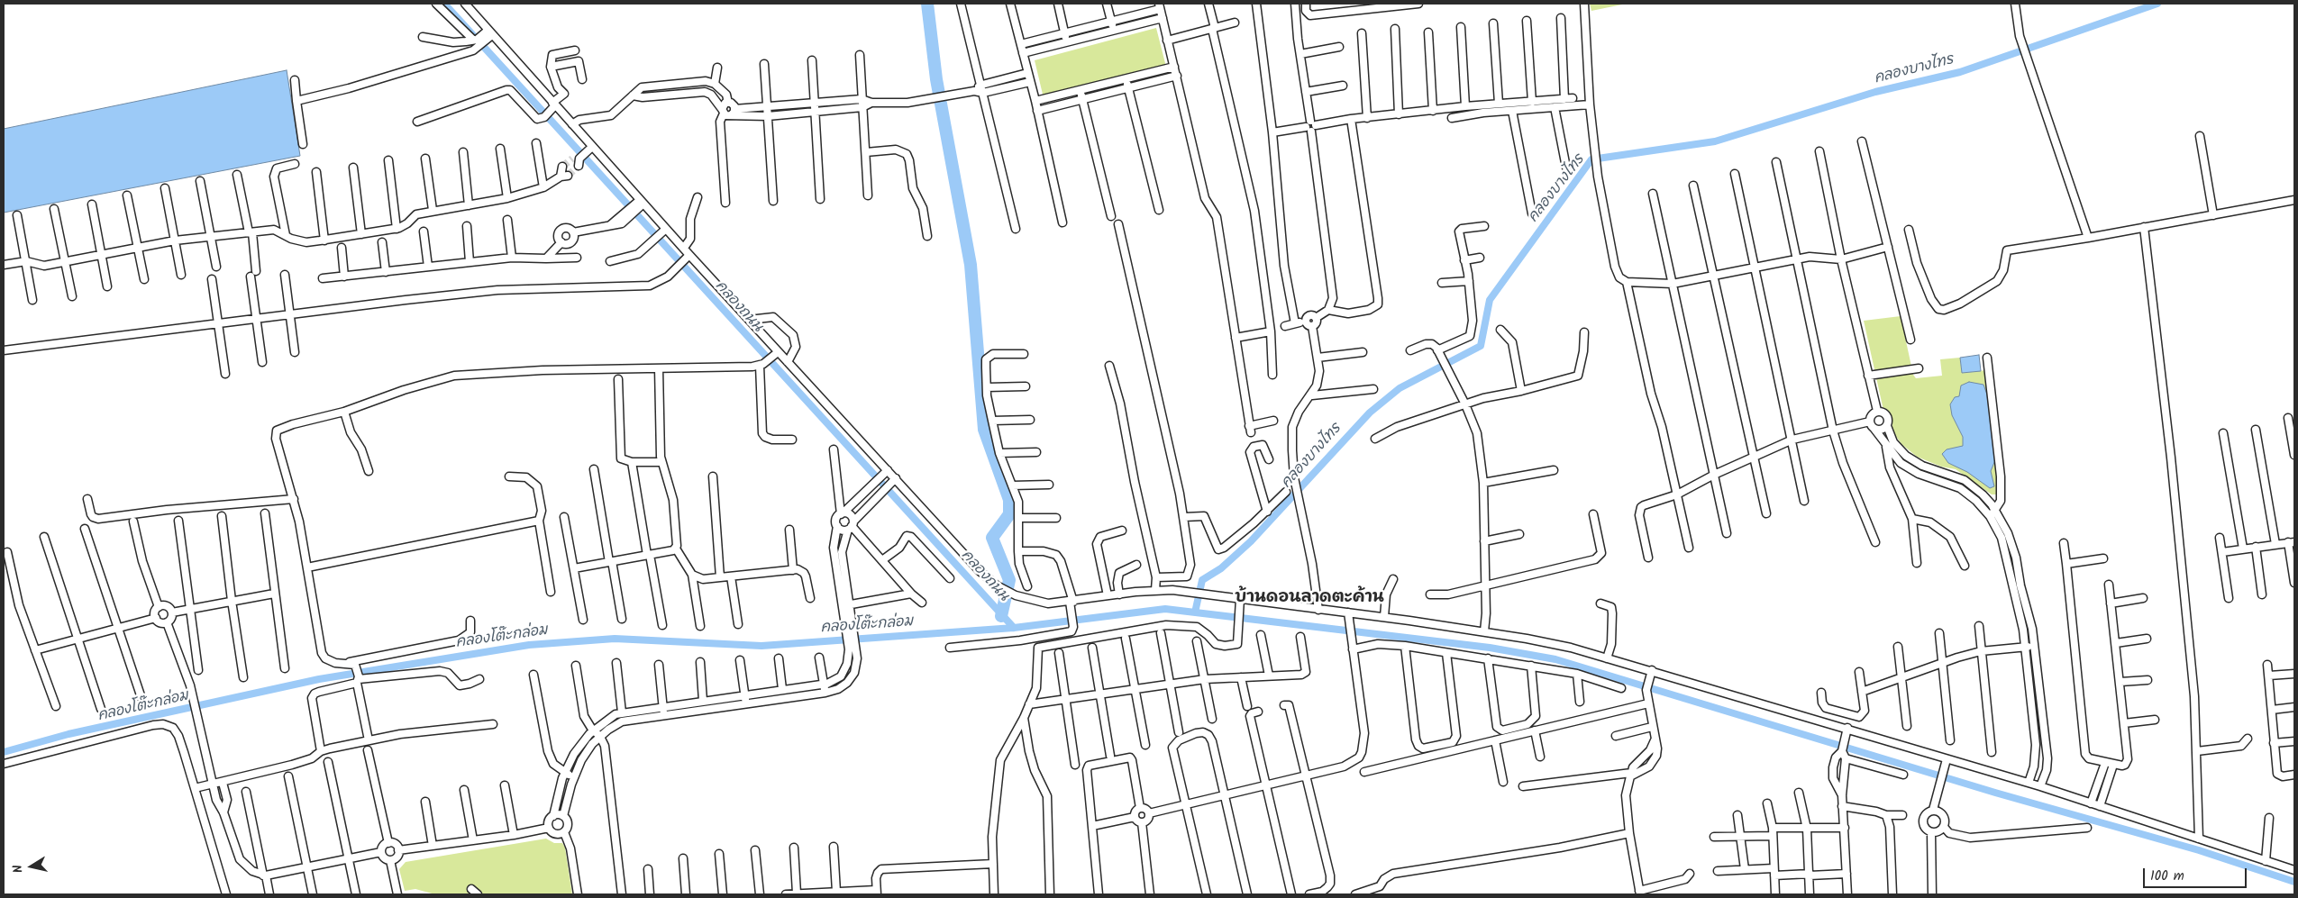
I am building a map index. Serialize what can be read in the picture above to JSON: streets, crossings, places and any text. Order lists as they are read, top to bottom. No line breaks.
{"districts":["บ้านดอนลาดตะค้าน"],"water":["คลองบางไทร","คลองถนน","คลองโต๊ะกล่อม"],"scale_bar":"100 m","north":"left"}
